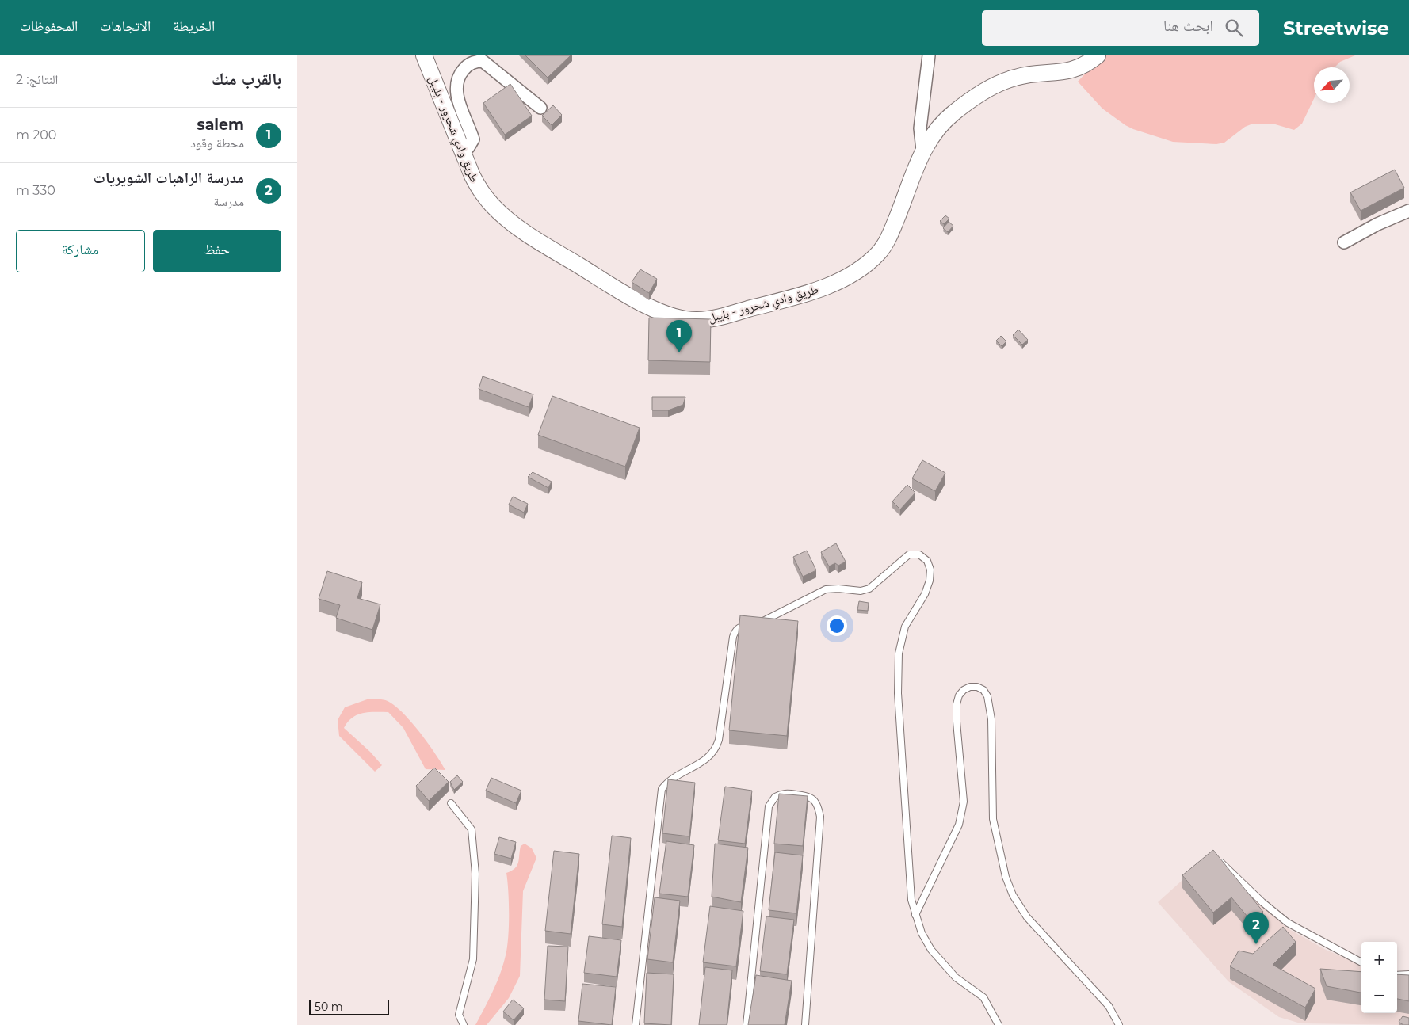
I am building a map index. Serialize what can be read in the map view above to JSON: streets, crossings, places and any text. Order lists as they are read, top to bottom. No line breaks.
{"streets":{"street":["طريق وادي شحرور - بليبل"]},"scale_bar":"50 m","north":"bottom left","page":{"header":"Streetwise","search":"ابحث هنا","nav":["الخريطة","الاتجاهات","المحفوظات"],"heading":["بالقرب منك","النتائج: 2"],"list":[{"mark":"1","name":"salem","note":"محطة وقود","value":"200 m"},{"mark":"2","name":"مدرسة الراهبات الشويريات","note":"مدرسة","value":"330 m"}],"buttons":["حفظ","مشاركة"],"pins":["1","2"],"map_buttons":["+","−"],"scale":"50 m"}}
